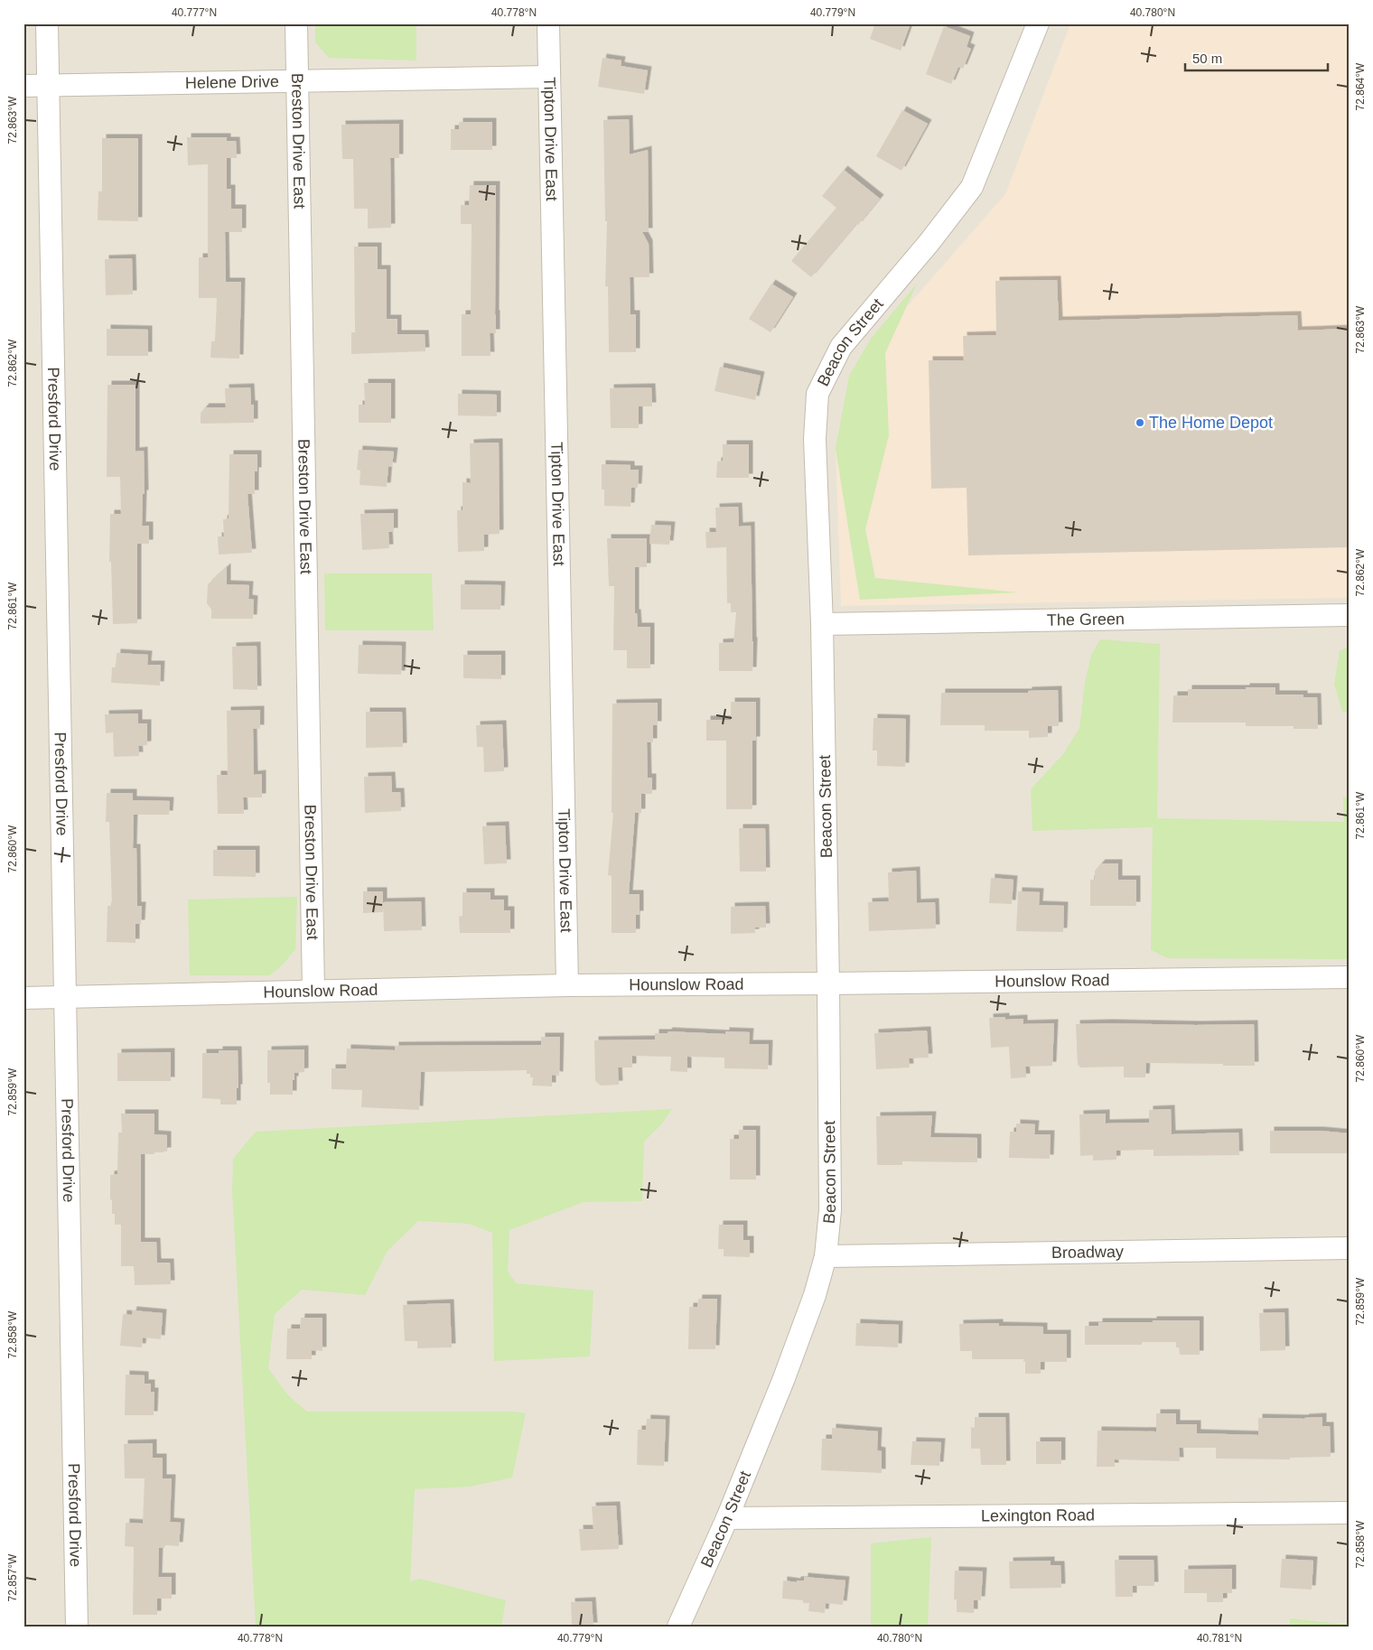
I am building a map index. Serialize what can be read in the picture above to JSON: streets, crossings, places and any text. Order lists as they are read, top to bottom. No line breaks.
{"streets":{"street":["Helene Drive","Tipton Drive East","Breston Drive East","Beacon Street","Presford Drive","The Green","Hounslow Road","Broadway","Lexington Road"]},"crossings":[["Helene Drive","Tipton Drive East"],["Helene Drive","Breston Drive East"],["Helene Drive","Presford Drive"],["Tipton Drive East","Hounslow Road"],["Breston Drive East","Hounslow Road"],["Beacon Street","The Green"],["Beacon Street","Hounslow Road"],["Beacon Street","Broadway"],["Beacon Street","Lexington Road"],["Presford Drive","Hounslow Road"]],"places":["The Home Depot"],"scale_bar":"50 m","coordinates":["40.777°N","40.778°N","40.779°N","40.780°N","72.864°W","72.863°W","72.862°W","72.861°W","72.860°W","72.859°W","72.858°W","72.857°W","40.781°N"]}
